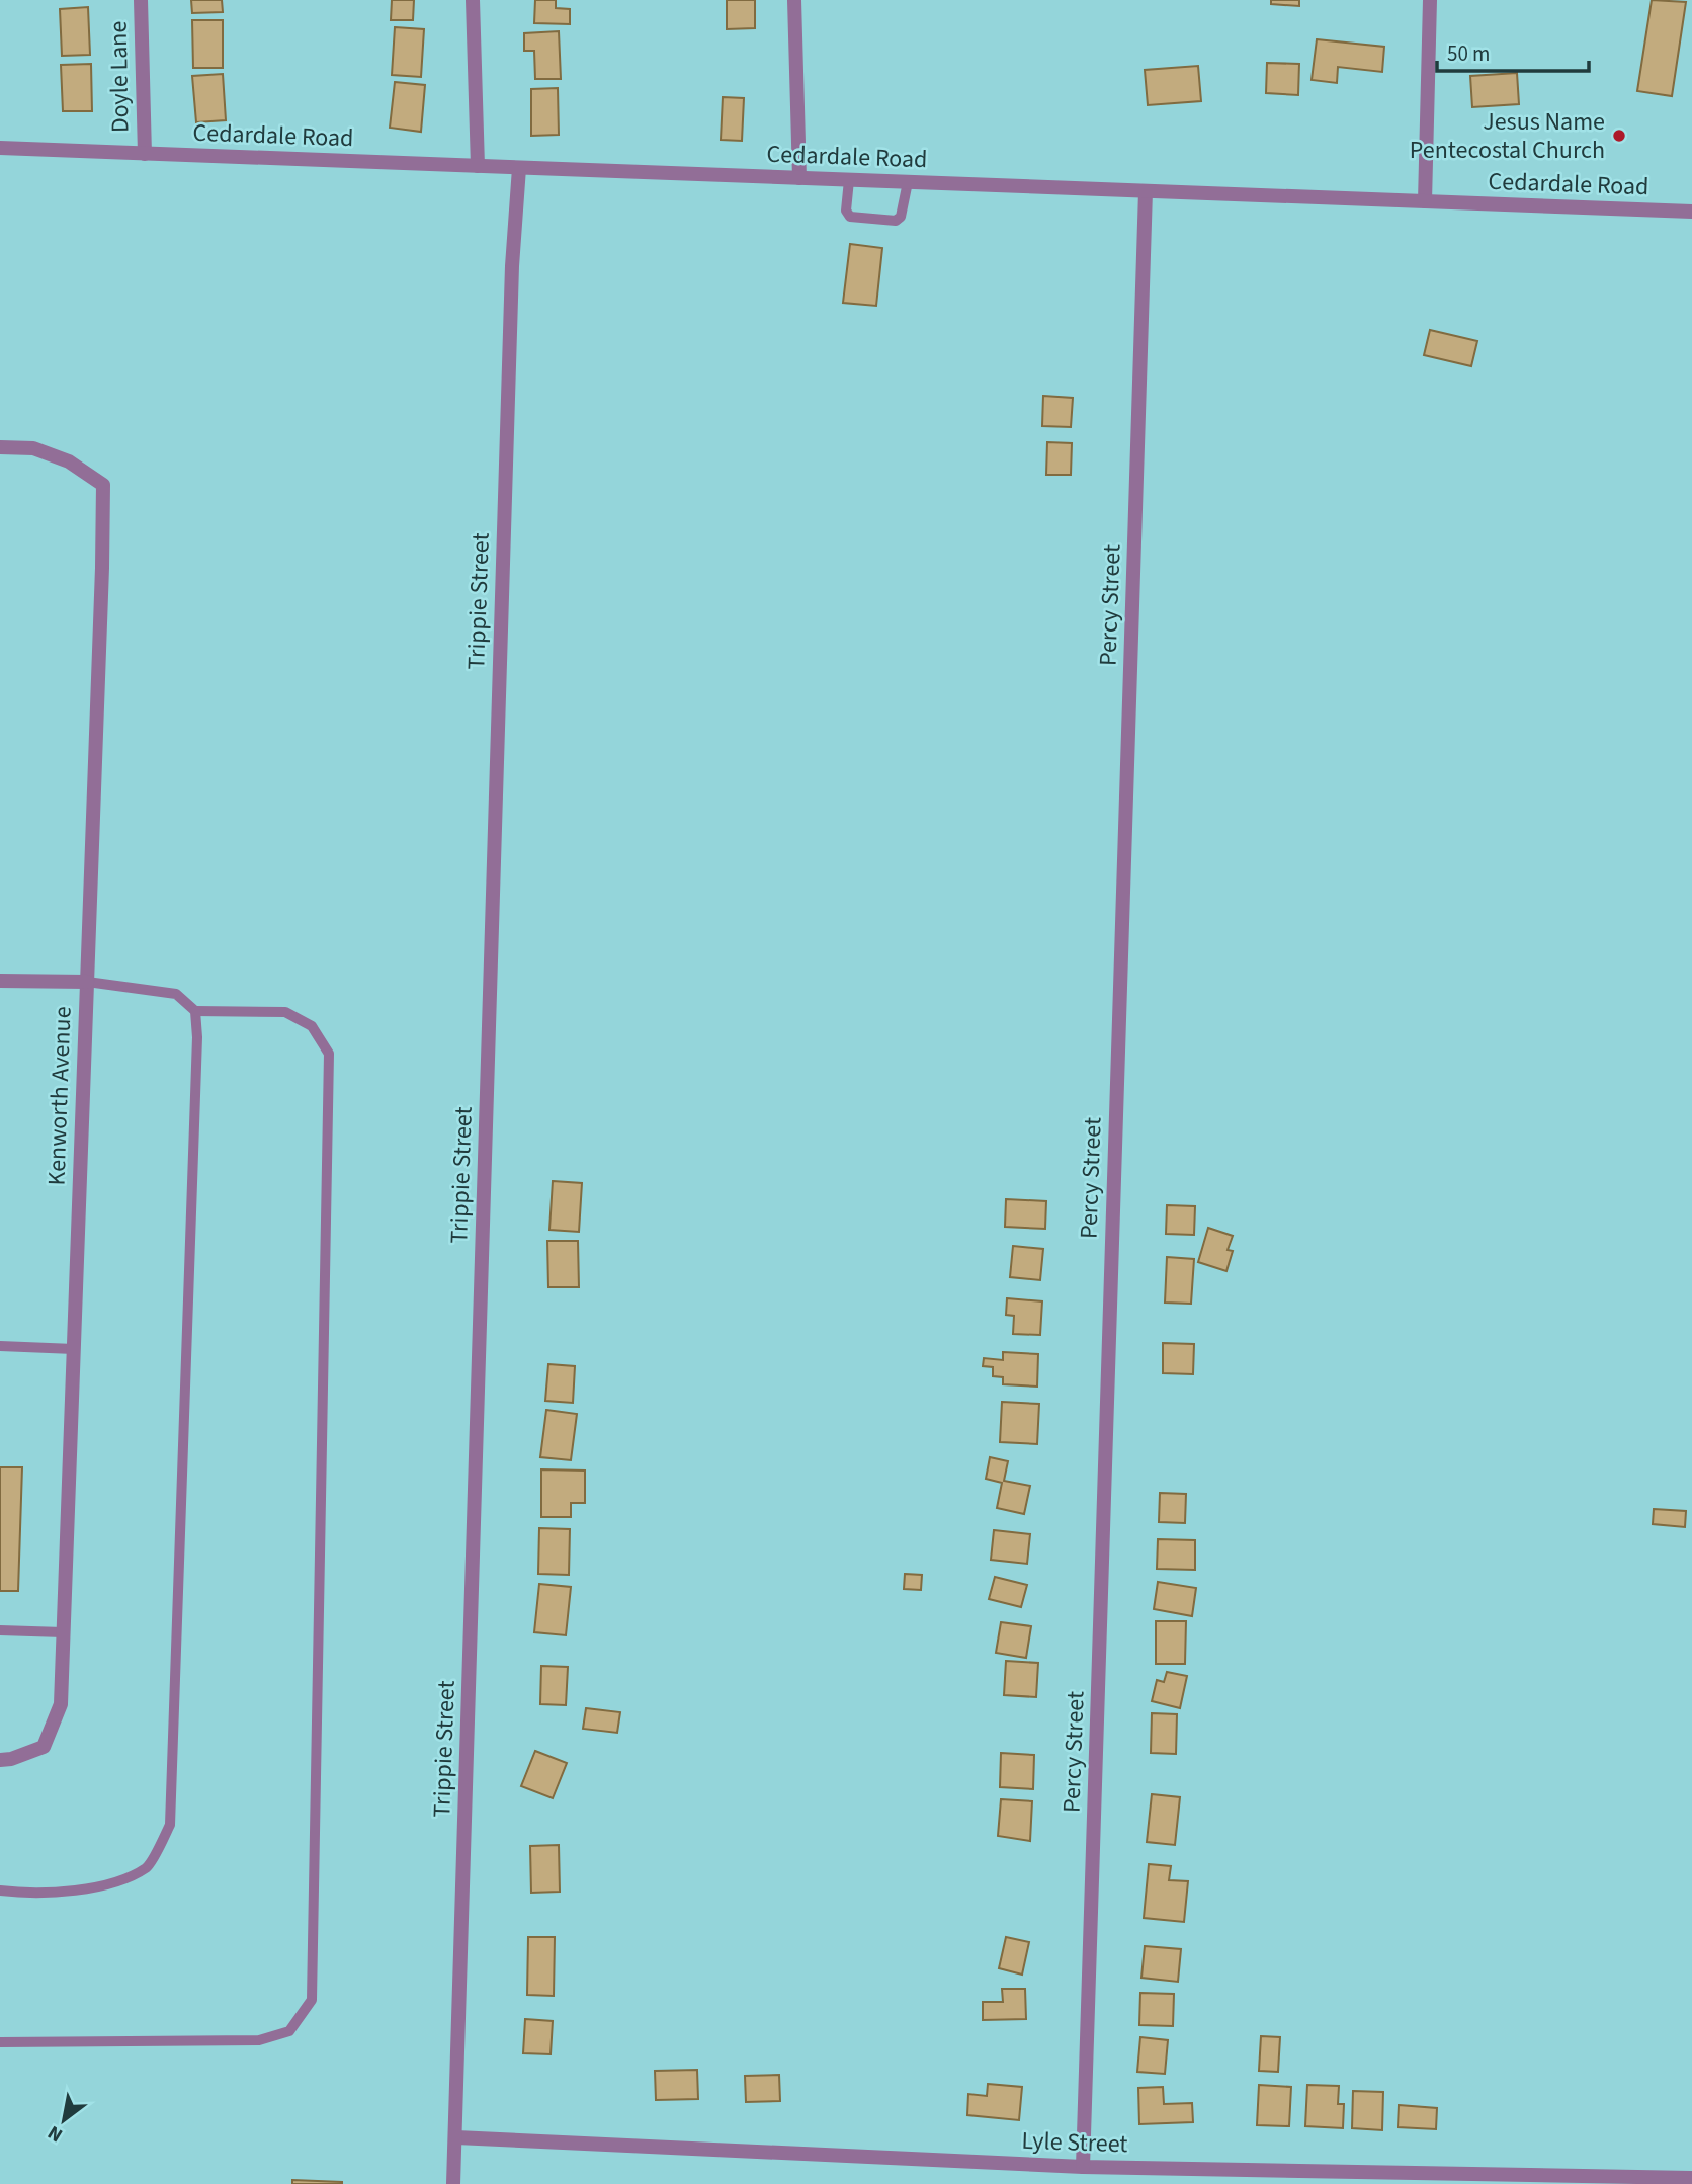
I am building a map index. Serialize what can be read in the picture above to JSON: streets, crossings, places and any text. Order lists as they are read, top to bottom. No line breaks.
{"streets":{"street":["Doyle Lane","Cedardale Road","Trippie Street","Percy Street","Kenworth Avenue","Lyle Street"]},"crossings":[["Doyle Lane","Cedardale Road"],["Cedardale Road","Trippie Street"],["Cedardale Road","Percy Street"],["Trippie Street","Lyle Street"],["Percy Street","Lyle Street"]],"places":["Jesus Name Pentecostal Church"],"scale_bar":"50 m","north":"bottom left"}
